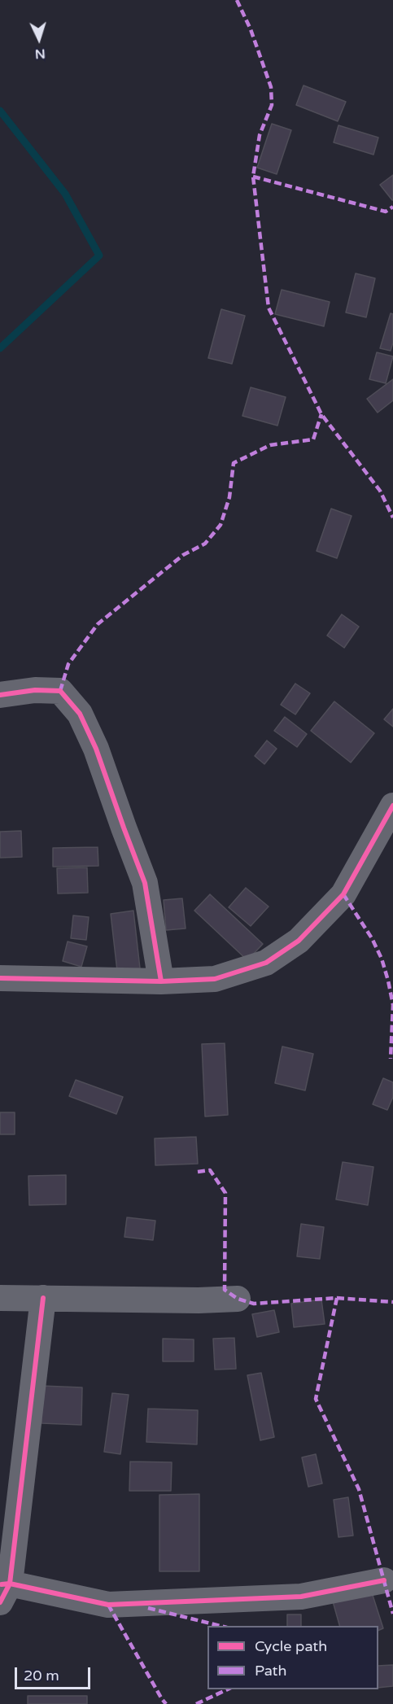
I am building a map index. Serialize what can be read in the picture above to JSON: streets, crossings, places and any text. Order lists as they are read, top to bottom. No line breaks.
{"legend":["Cycle path","Path"],"scale_bar":"20 m","north":"bottom"}
